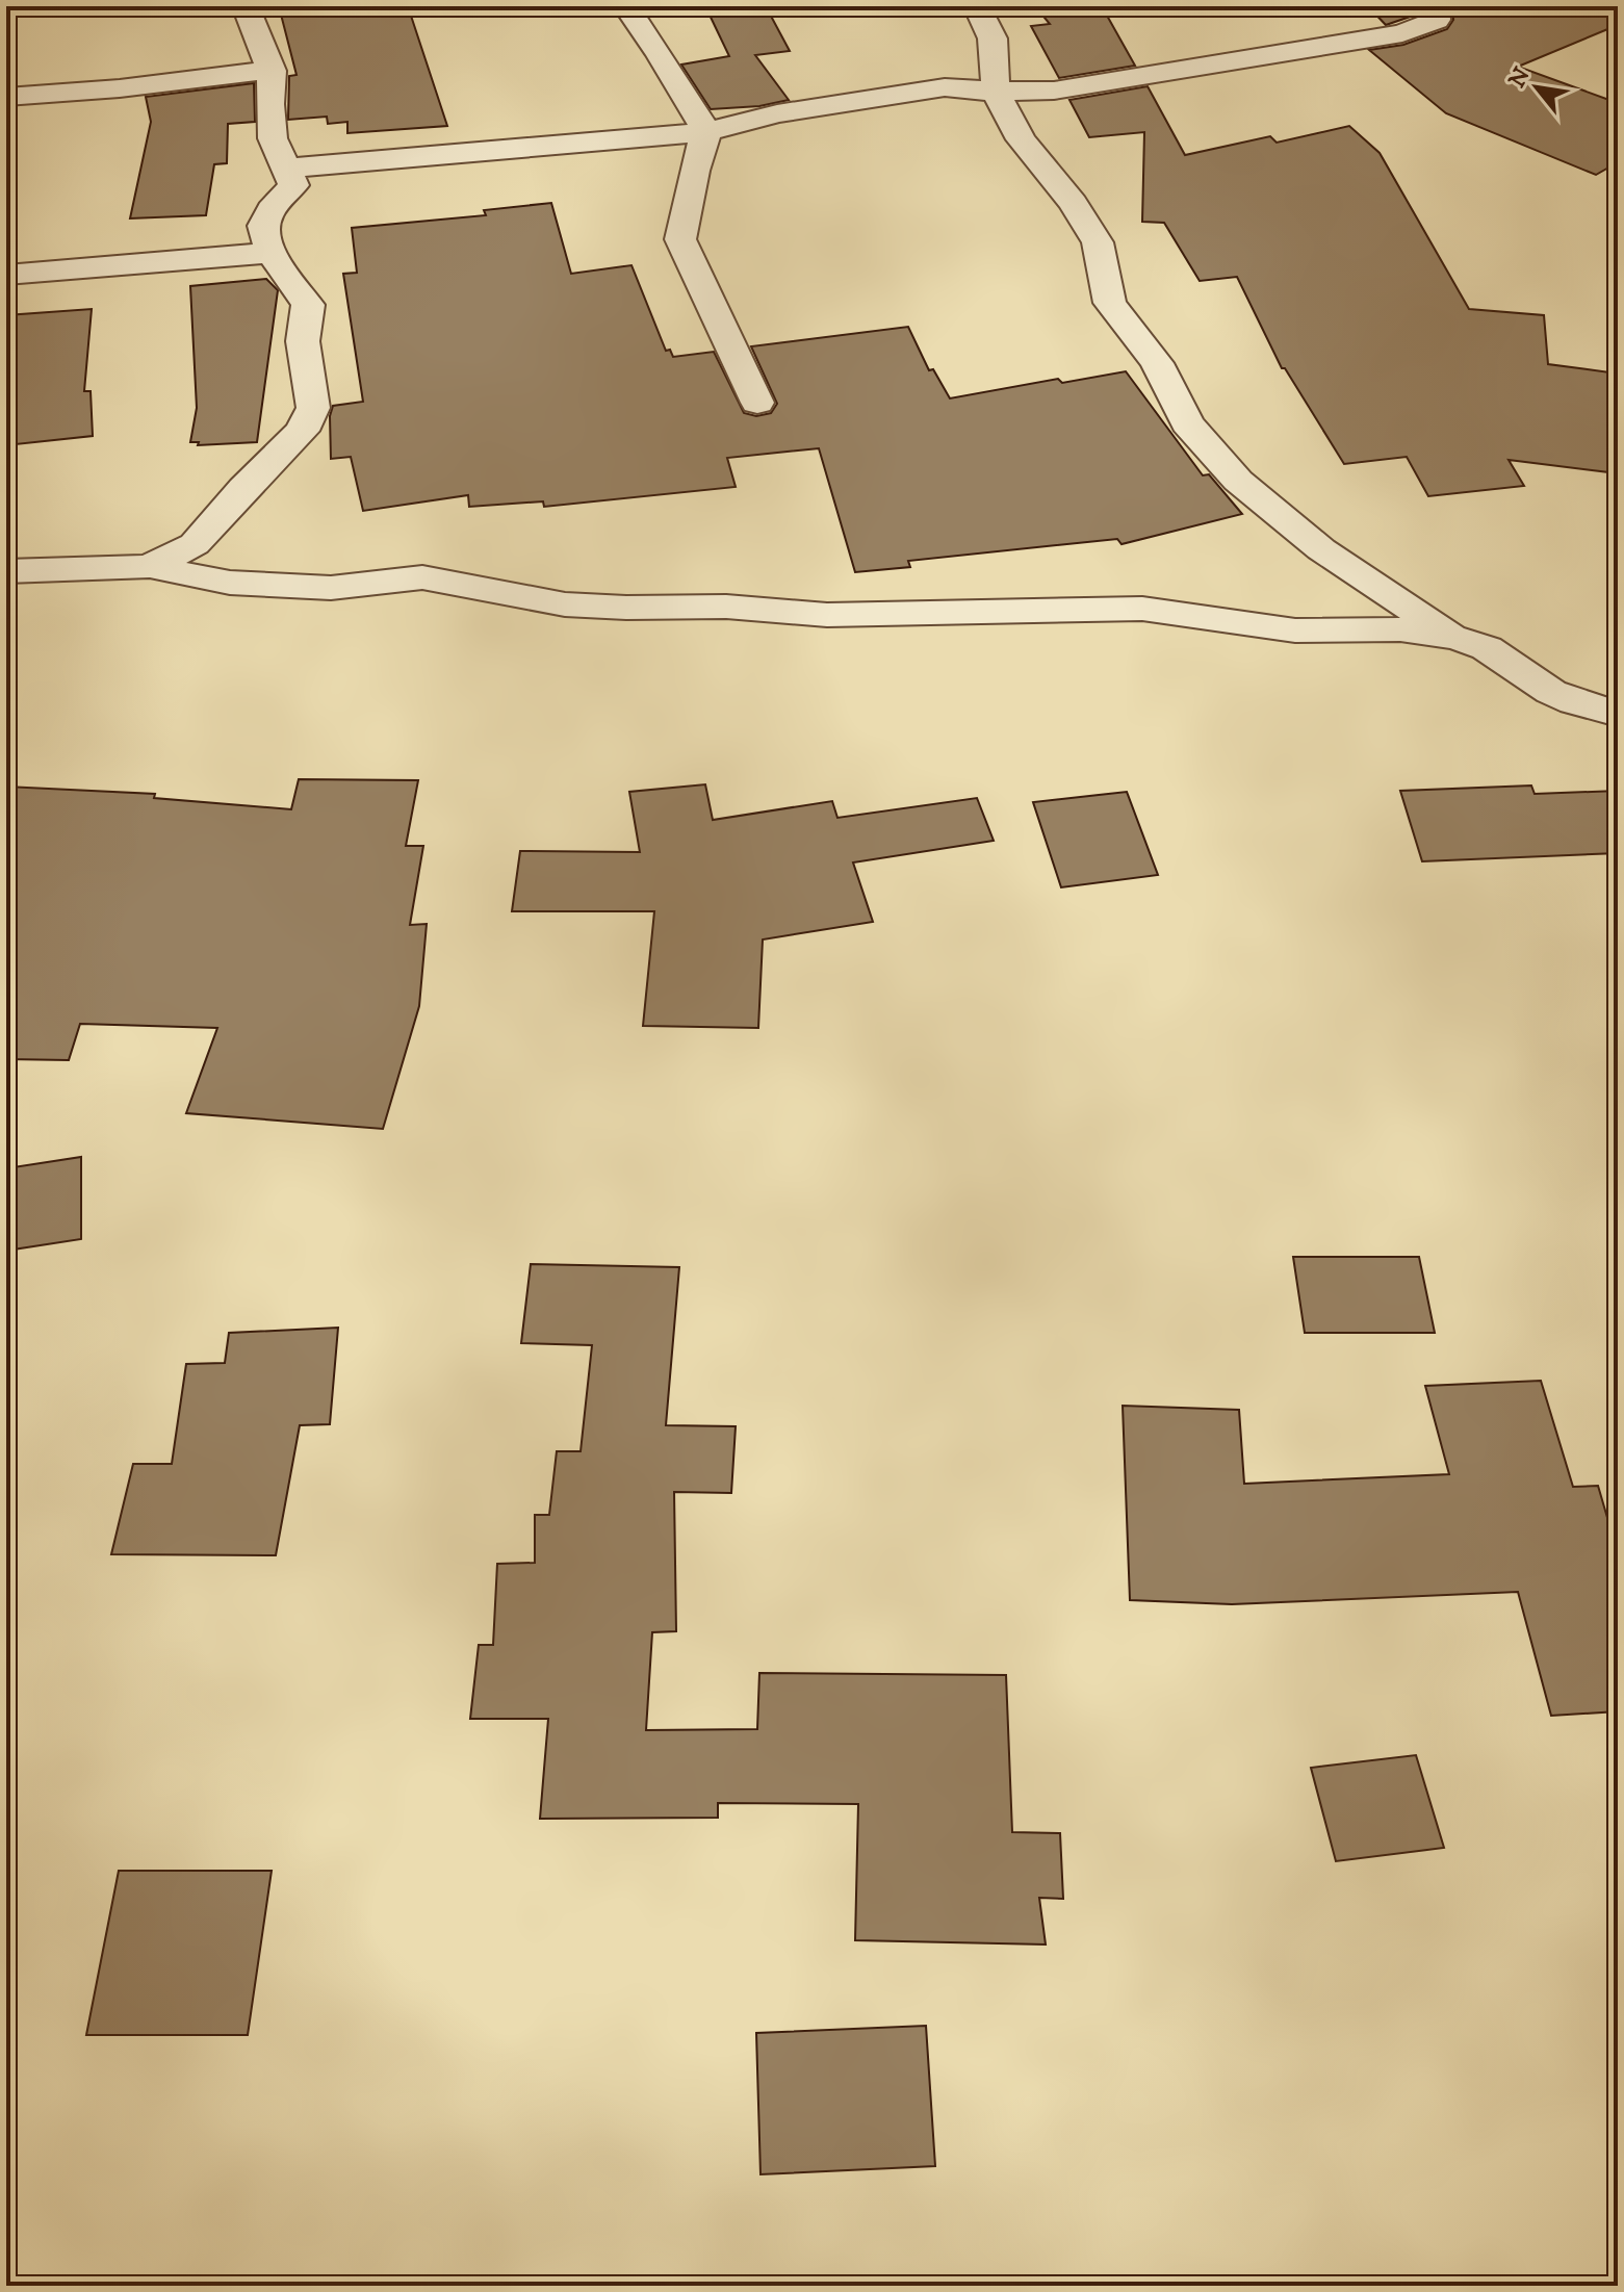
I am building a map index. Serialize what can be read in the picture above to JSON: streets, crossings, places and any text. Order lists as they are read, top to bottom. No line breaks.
{"north":"top left"}
